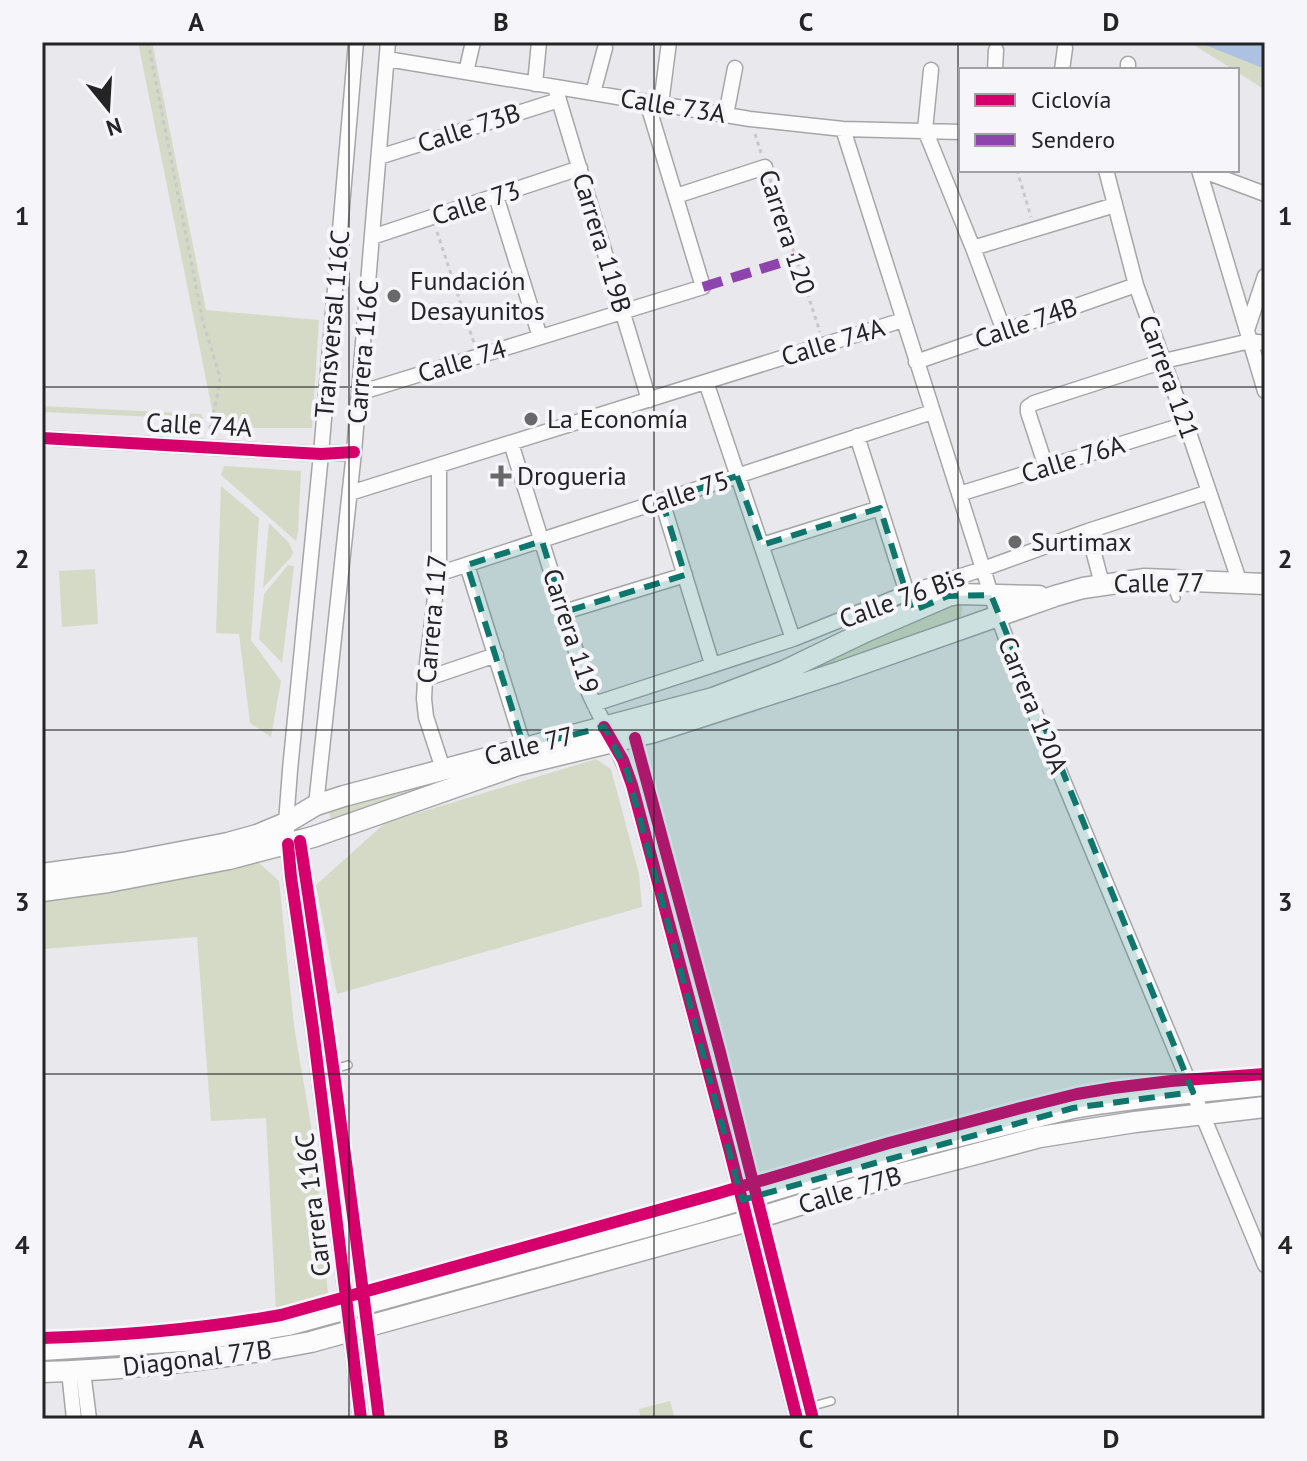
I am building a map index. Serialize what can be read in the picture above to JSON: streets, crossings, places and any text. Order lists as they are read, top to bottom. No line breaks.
{"streets":{"street":["Calle 73A","Calle 73B","Calle 73","Carrera 119B","Calle 74B","Transversal 116C","Calle 74A","Carrera 116C","Calle 74","Carrera 121","Calle 76A","Calle 75","Calle 77","Calle 76 Bis","Carrera 117","Carrera 119","Carrera 120A","Calle 77B","Diagonal 77B"],"path":["Carrera 120"]},"crossings":[["Calle 73A","Calle 73B"],["Calle 73A","Carrera 120"],["Calle 73A","Carrera 119B"],["Calle 73A","Carrera 116C"],["Calle 73A","Carrera 120A"],["Calle 73B","Carrera 119B"],["Calle 73B","Carrera 116C"],["Calle 73","Carrera 119B"],["Calle 73","Carrera 116C"],["Carrera 120","Calle 74A"],["Carrera 119B","Calle 74A"],["Carrera 119B","Calle 74"],["Calle 74B","Carrera 121"],["Calle 74B","Carrera 120A"],["Transversal 116C","Calle 74A"],["Transversal 116C","Carrera 116C"],["Transversal 116C","Calle 77"],["Calle 74A","Carrera 116C"],["Calle 74A","Carrera 117"],["Calle 74A","Carrera 119"],["Calle 74A","Carrera 120A"],["Carrera 116C","Calle 74"],["Carrera 116C","Calle 77"],["Carrera 116C","Calle 77B"],["Carrera 116C","Diagonal 77B"],["Carrera 121","Calle 76A"],["Carrera 121","Calle 77"],["Carrera 121","Calle 76 Bis"],["Calle 76A","Carrera 120A"],["Calle 75","Carrera 117"],["Calle 75","Carrera 119"],["Calle 75","Carrera 120A"],["Calle 77","Carrera 117"],["Calle 77","Carrera 119"],["Calle 77","Carrera 120A"],["Calle 76 Bis","Carrera 119"],["Calle 76 Bis","Carrera 120A"],["Carrera 119","Calle 77B"],["Carrera 120A","Calle 77B"],["Calle 77B","Diagonal 77B"]],"places":{"other":["Fundación Desayunitos","La Economía","Surtimax"],"health":["Drogueria"]},"legend":["Ciclovía","Sendero"],"north":"bottom","grid":{"columns":["A","B","C","D"],"rows":["1","2","3","4"]}}
